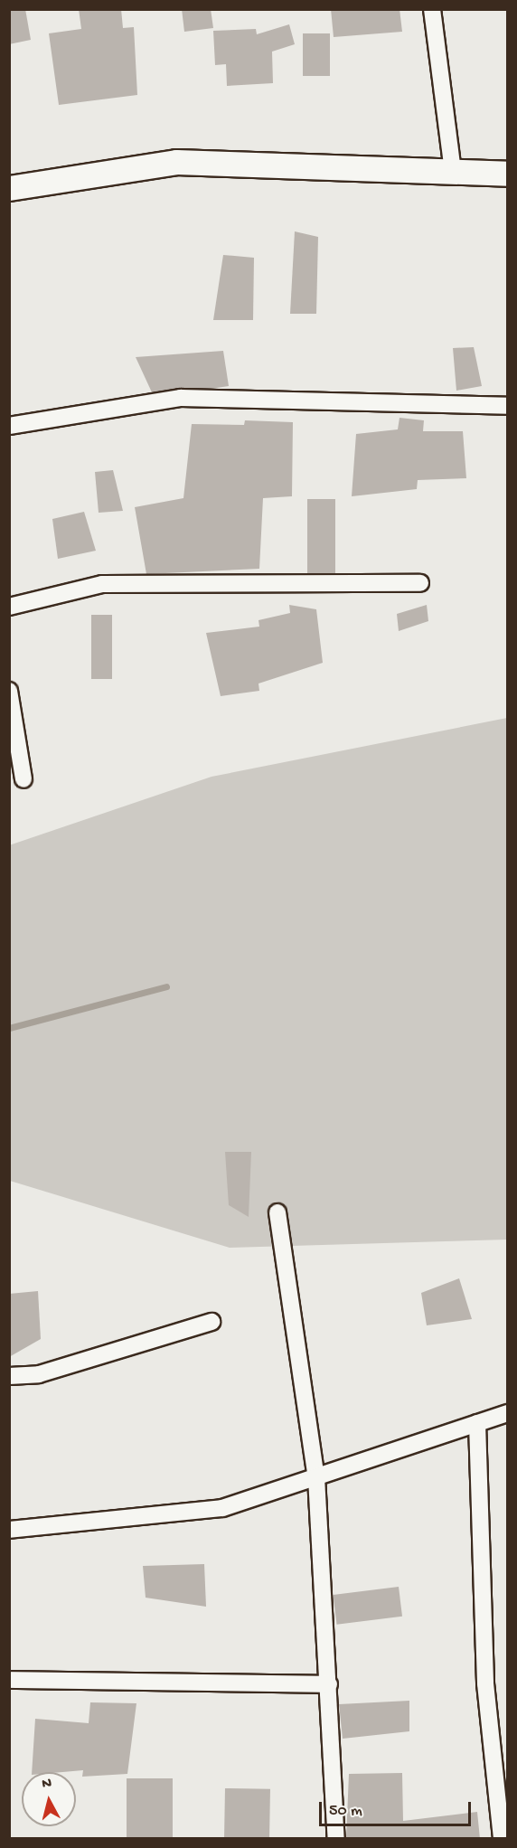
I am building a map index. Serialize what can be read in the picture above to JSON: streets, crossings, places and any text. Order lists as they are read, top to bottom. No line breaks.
{"scale_bar":"50 m","north":"top"}
